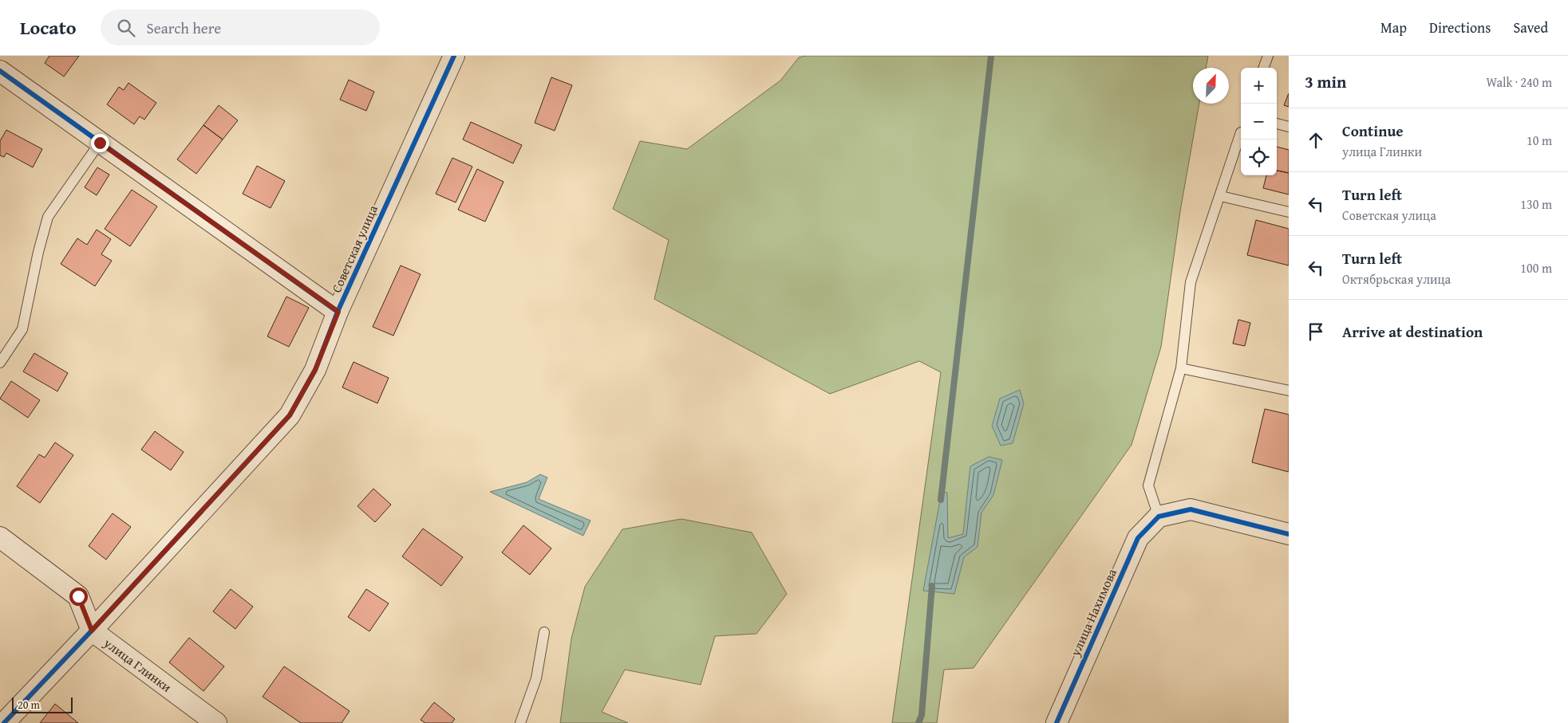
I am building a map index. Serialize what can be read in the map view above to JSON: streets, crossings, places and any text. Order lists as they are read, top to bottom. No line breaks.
{"streets":{"street":["Советская улица","улица Нахимова","улица Глинки"]},"crossings":[["Советская улица","улица Глинки"]],"scale_bar":"20 m","north":"top right","page":{"header":"Locato","search":"Search here","nav":["Map","Directions","Saved"],"heading":["3 min","Walk · 240 m"],"map_buttons":["+","−"],"list":[["Continue","улица Глинки","10 m"],["Turn left","Советская улица","130 m"],["Turn left","Октябрьская улица","100 m"],"Arrive at destination"],"scale":"20 m"}}
